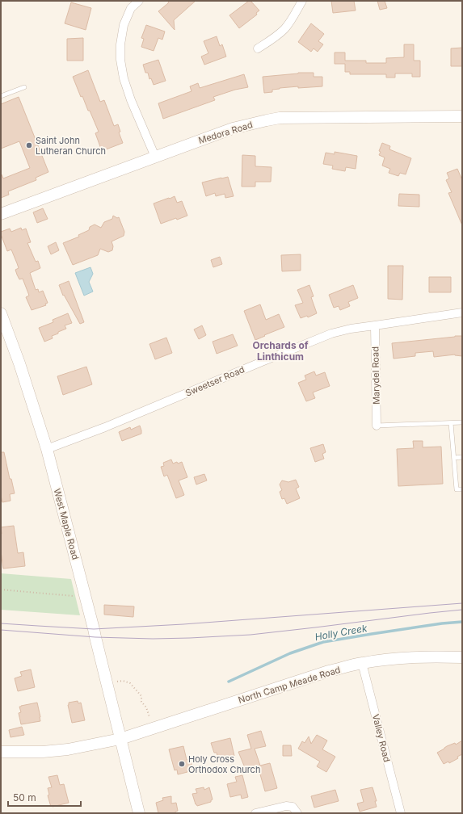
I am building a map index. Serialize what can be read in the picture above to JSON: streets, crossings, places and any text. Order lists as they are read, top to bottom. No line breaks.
{"streets":{"street":["Medora Road","Marydel Road","Sweetser Road","West Maple Road","North Camp Meade Road","Valley Road"]},"crossings":[["Marydel Road","Sweetser Road"],["Sweetser Road","West Maple Road"],["West Maple Road","North Camp Meade Road"],["North Camp Meade Road","Valley Road"]],"districts":["Orchards of Linthicum"],"water":["Holly Creek"],"places":["Saint John Lutheran Church","Holy Cross Orthodox Church"],"scale_bar":"50 m"}
